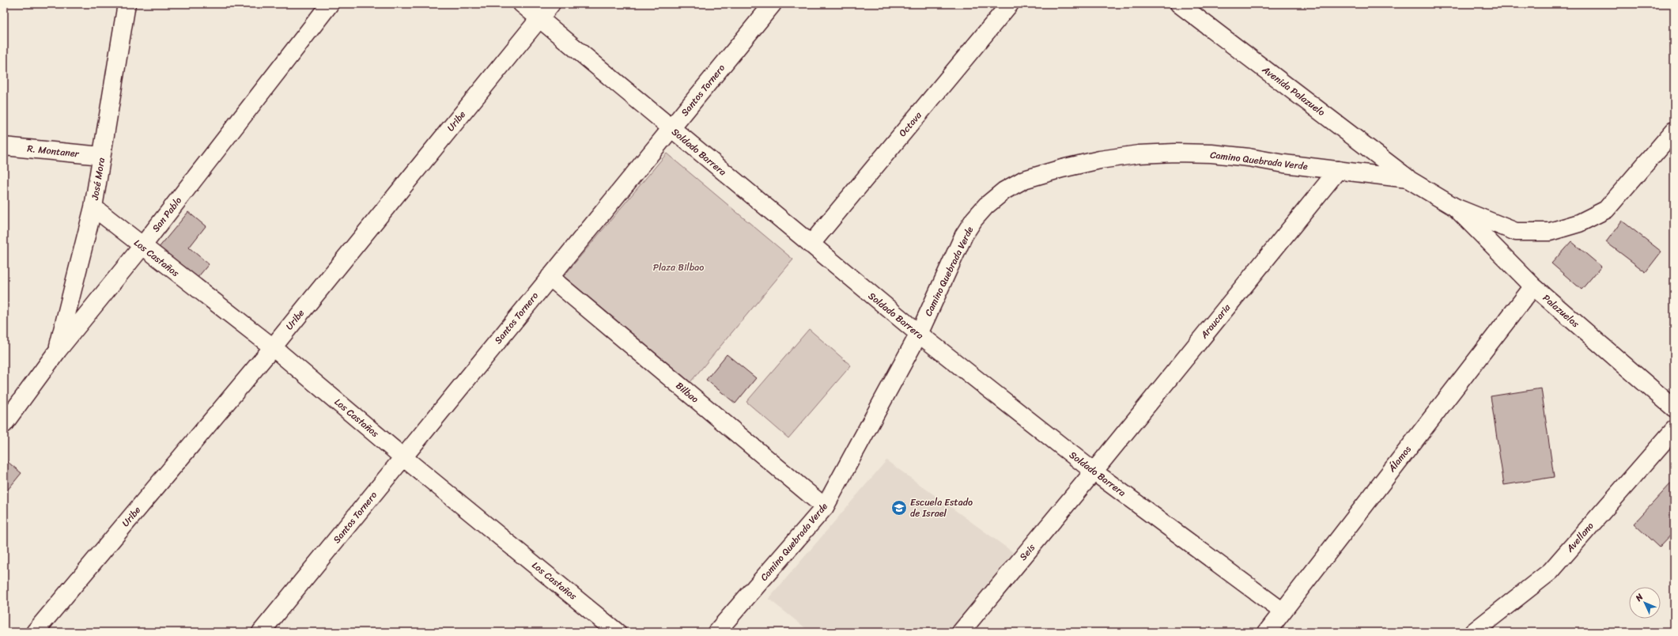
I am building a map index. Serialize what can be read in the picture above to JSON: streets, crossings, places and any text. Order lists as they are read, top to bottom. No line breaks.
{"streets":{"street":["Santos Tornero","Avenida Palazuelo","Uribe","Octava","R. Montaner","Soldado Barrera","Camino Quebrada Verde","José Mora","San Pablo","Los Castaños","Palazuelos","Araucaria","Bilbao","Álamos","Avellano","Seis"]},"crossings":[["Santos Tornero","Soldado Barrera"],["Santos Tornero","Los Castaños"],["Santos Tornero","Bilbao"],["Avenida Palazuelo","Camino Quebrada Verde"],["Uribe","Soldado Barrera"],["Uribe","Los Castaños"],["Octava","Soldado Barrera"],["R. Montaner","José Mora"],["Soldado Barrera","Camino Quebrada Verde"],["Soldado Barrera","Araucaria"],["Soldado Barrera","Álamos"],["Soldado Barrera","Seis"],["Camino Quebrada Verde","Palazuelos"],["Camino Quebrada Verde","Araucaria"],["Camino Quebrada Verde","Bilbao"],["José Mora","San Pablo"],["José Mora","Los Castaños"],["San Pablo","Los Castaños"],["Palazuelos","Álamos"],["Araucaria","Seis"]],"parks":["Plaza Bilbao"],"places":{"school or university":["Escuela Estado de Israel"]},"north":"top left"}
